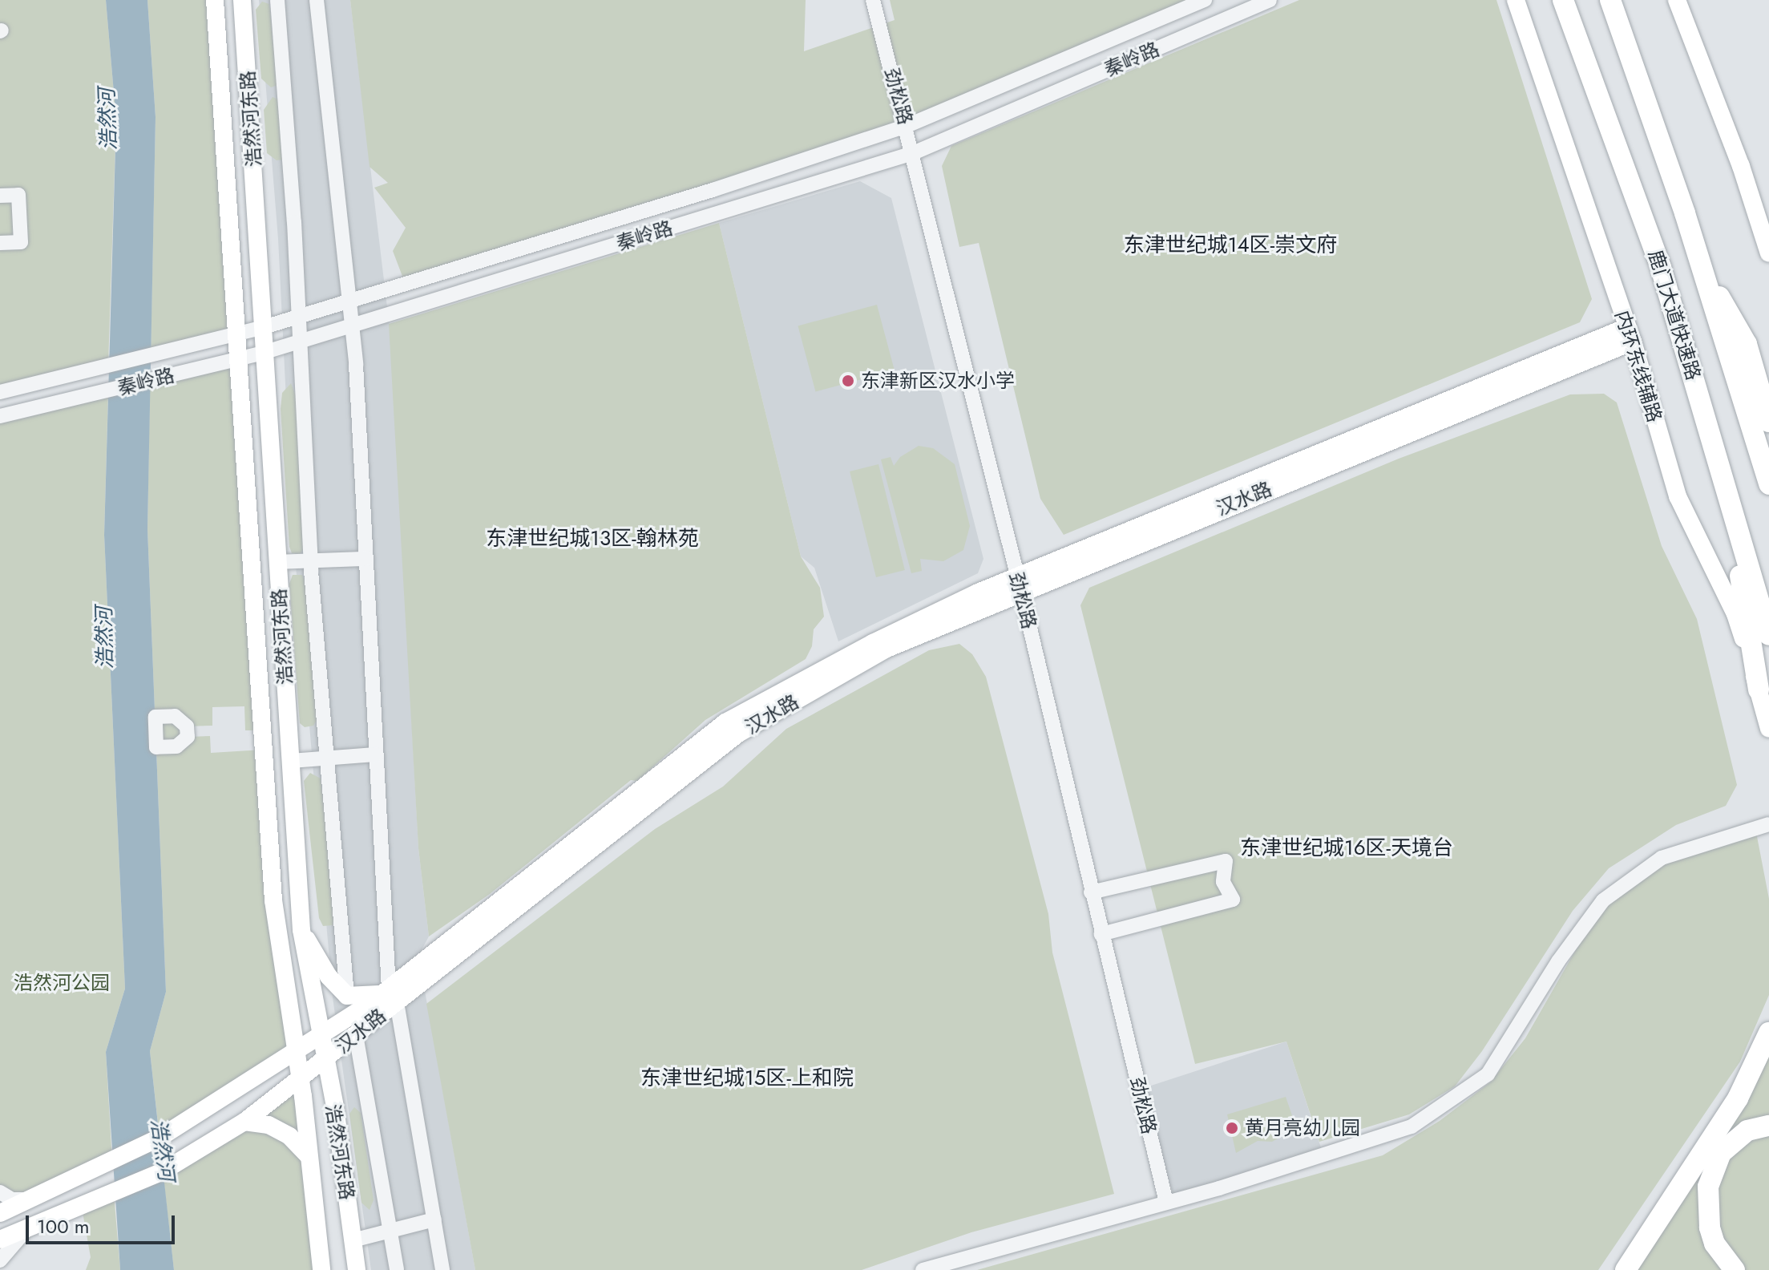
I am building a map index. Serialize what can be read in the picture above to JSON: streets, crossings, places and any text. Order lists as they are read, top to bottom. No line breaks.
{"streets":{"highway":["鹿门大道快速路"],"main road":["浩然河东路","内环东线辅路","汉水路"],"street":["秦岭路","劲松路"]},"crossings":[["秦岭路","劲松路"],["秦岭路","浩然河东路"],["劲松路","汉水路"],["浩然河东路","汉水路"],["内环东线辅路","汉水路"]],"districts":["东津世纪城14区-崇文府","东津世纪城13区-翰林苑","东津世纪城16区-天境台","东津世纪城15区-上和院"],"water":["浩然河"],"parks":["浩然河公园"],"places":["东津新区汉水小学","黄月亮幼儿园"],"scale_bar":"100 m"}
